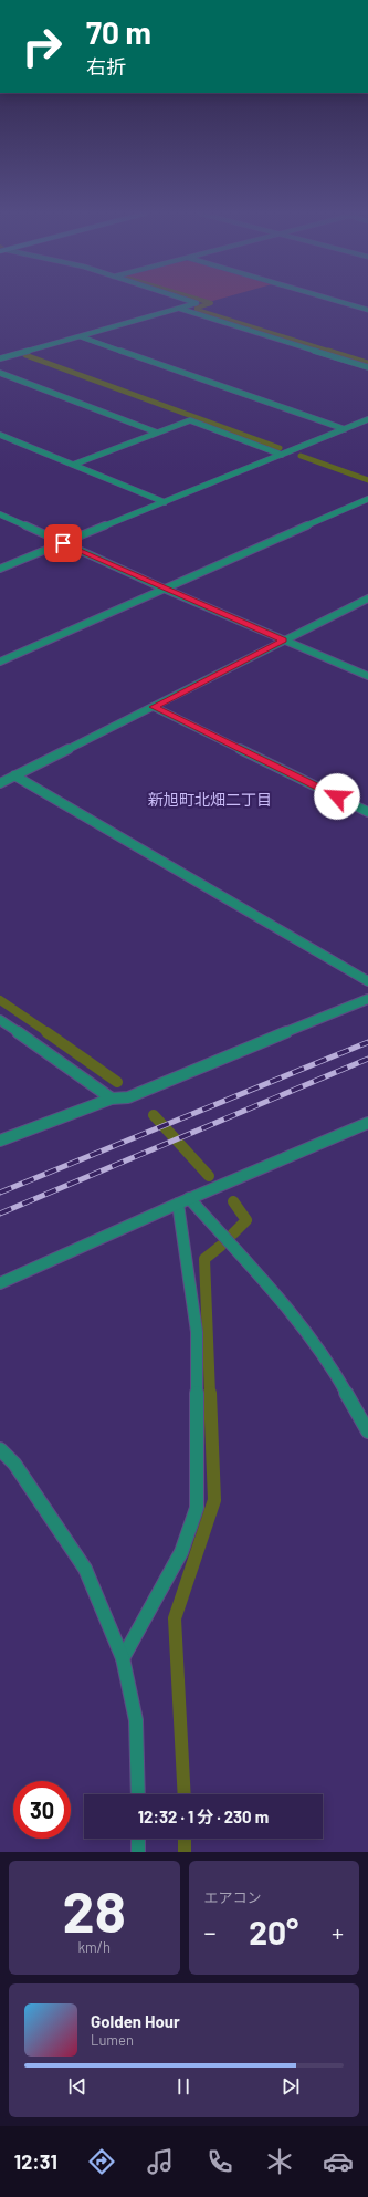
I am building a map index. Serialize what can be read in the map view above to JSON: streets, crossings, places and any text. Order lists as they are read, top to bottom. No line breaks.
{"districts":["新旭町北畑二丁目"],"page":{"turn":["70 m","右折"],"limit":"30","trip":"12:32 · 1 分 · 230 m","tile":[["28","km/h"],"エアコン"],"heat":["−","20°","+"],"song":["Golden Hour","Lumen"],"tabs":"12:31"}}
